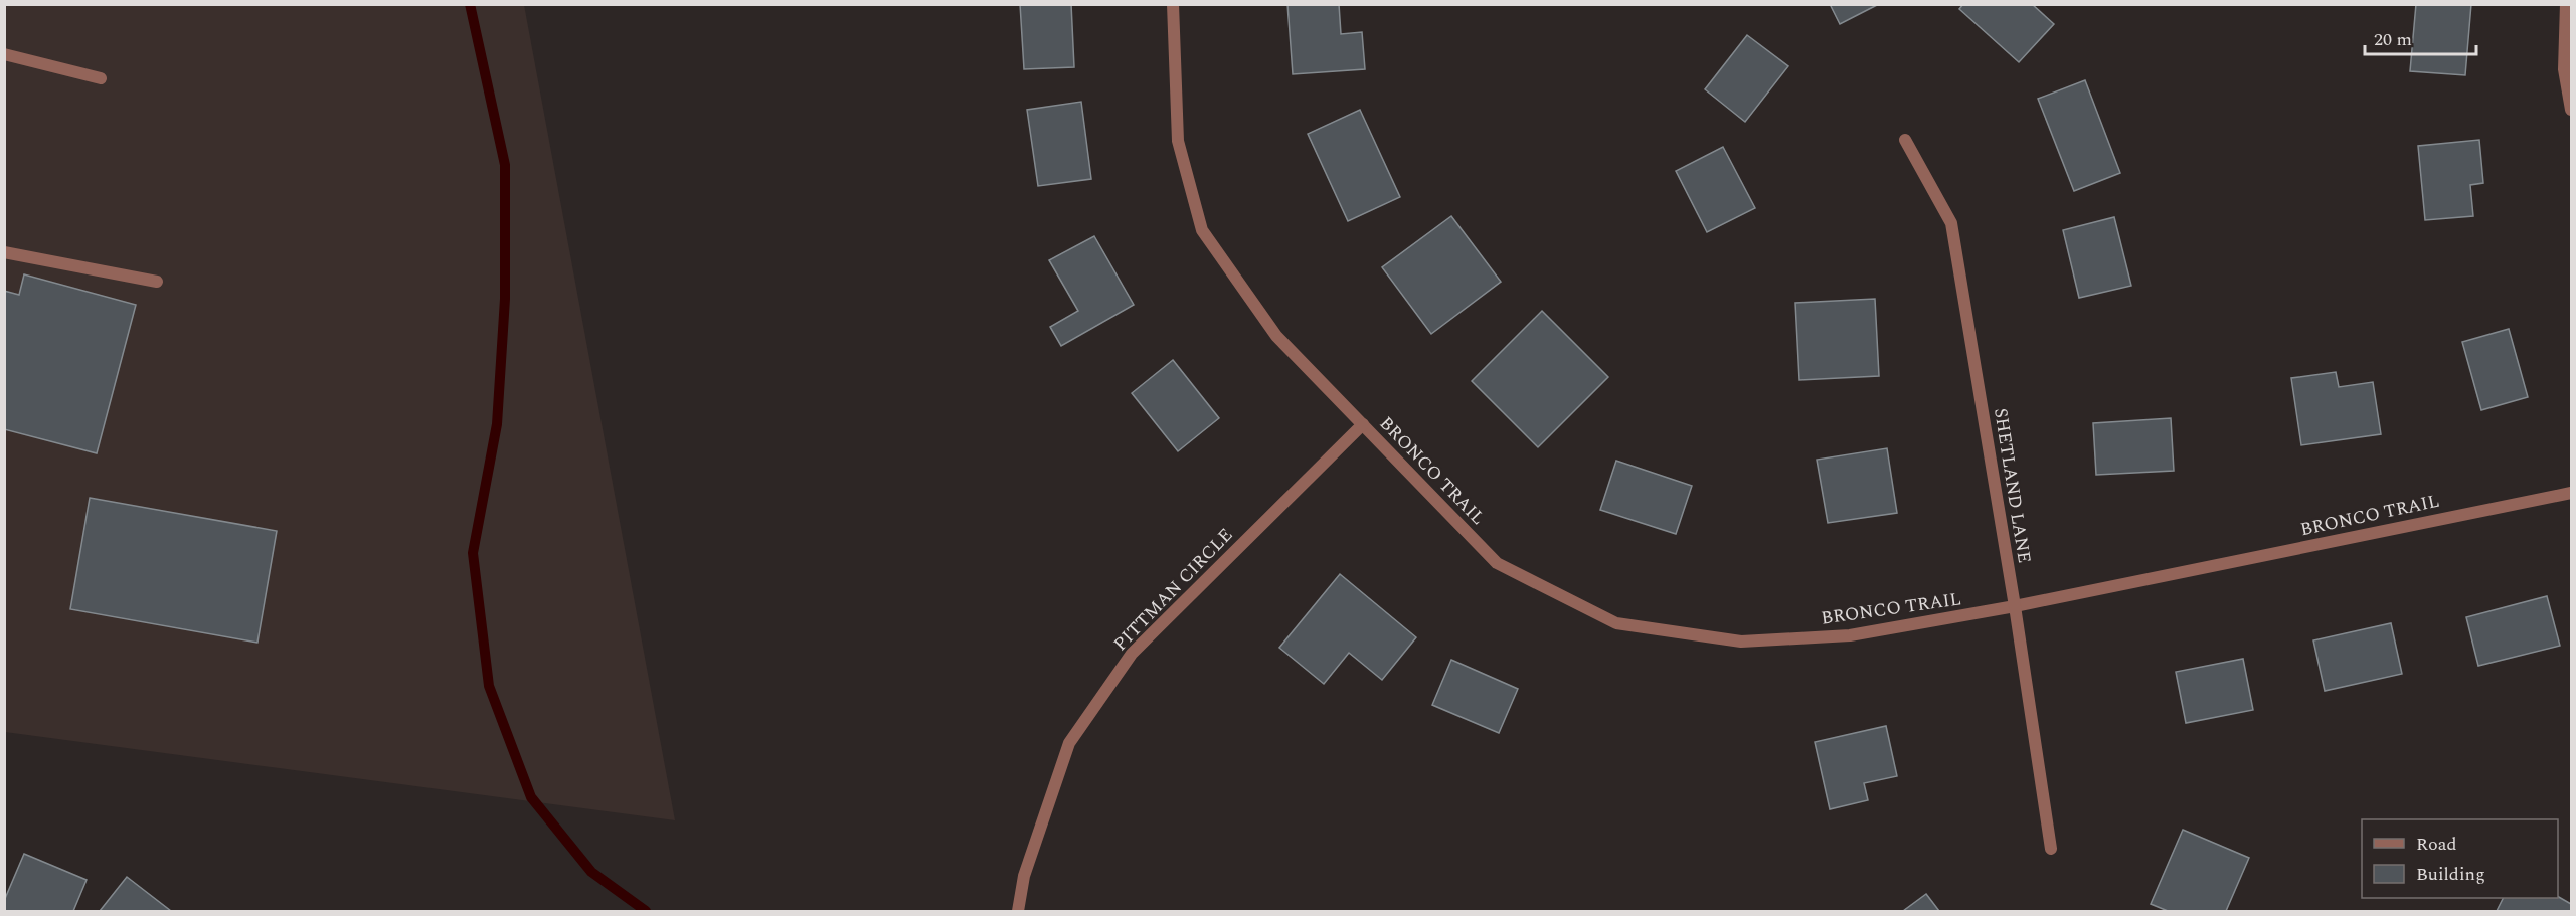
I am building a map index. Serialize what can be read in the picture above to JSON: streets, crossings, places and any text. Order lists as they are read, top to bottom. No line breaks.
{"streets":{"street":["BRONCO TRAIL","SHETLAND LANE","PITTMAN CIRCLE"]},"crossings":[["BRONCO TRAIL","SHETLAND LANE"],["BRONCO TRAIL","PITTMAN CIRCLE"]],"legend":["Road","Building"],"scale_bar":"20 m"}
